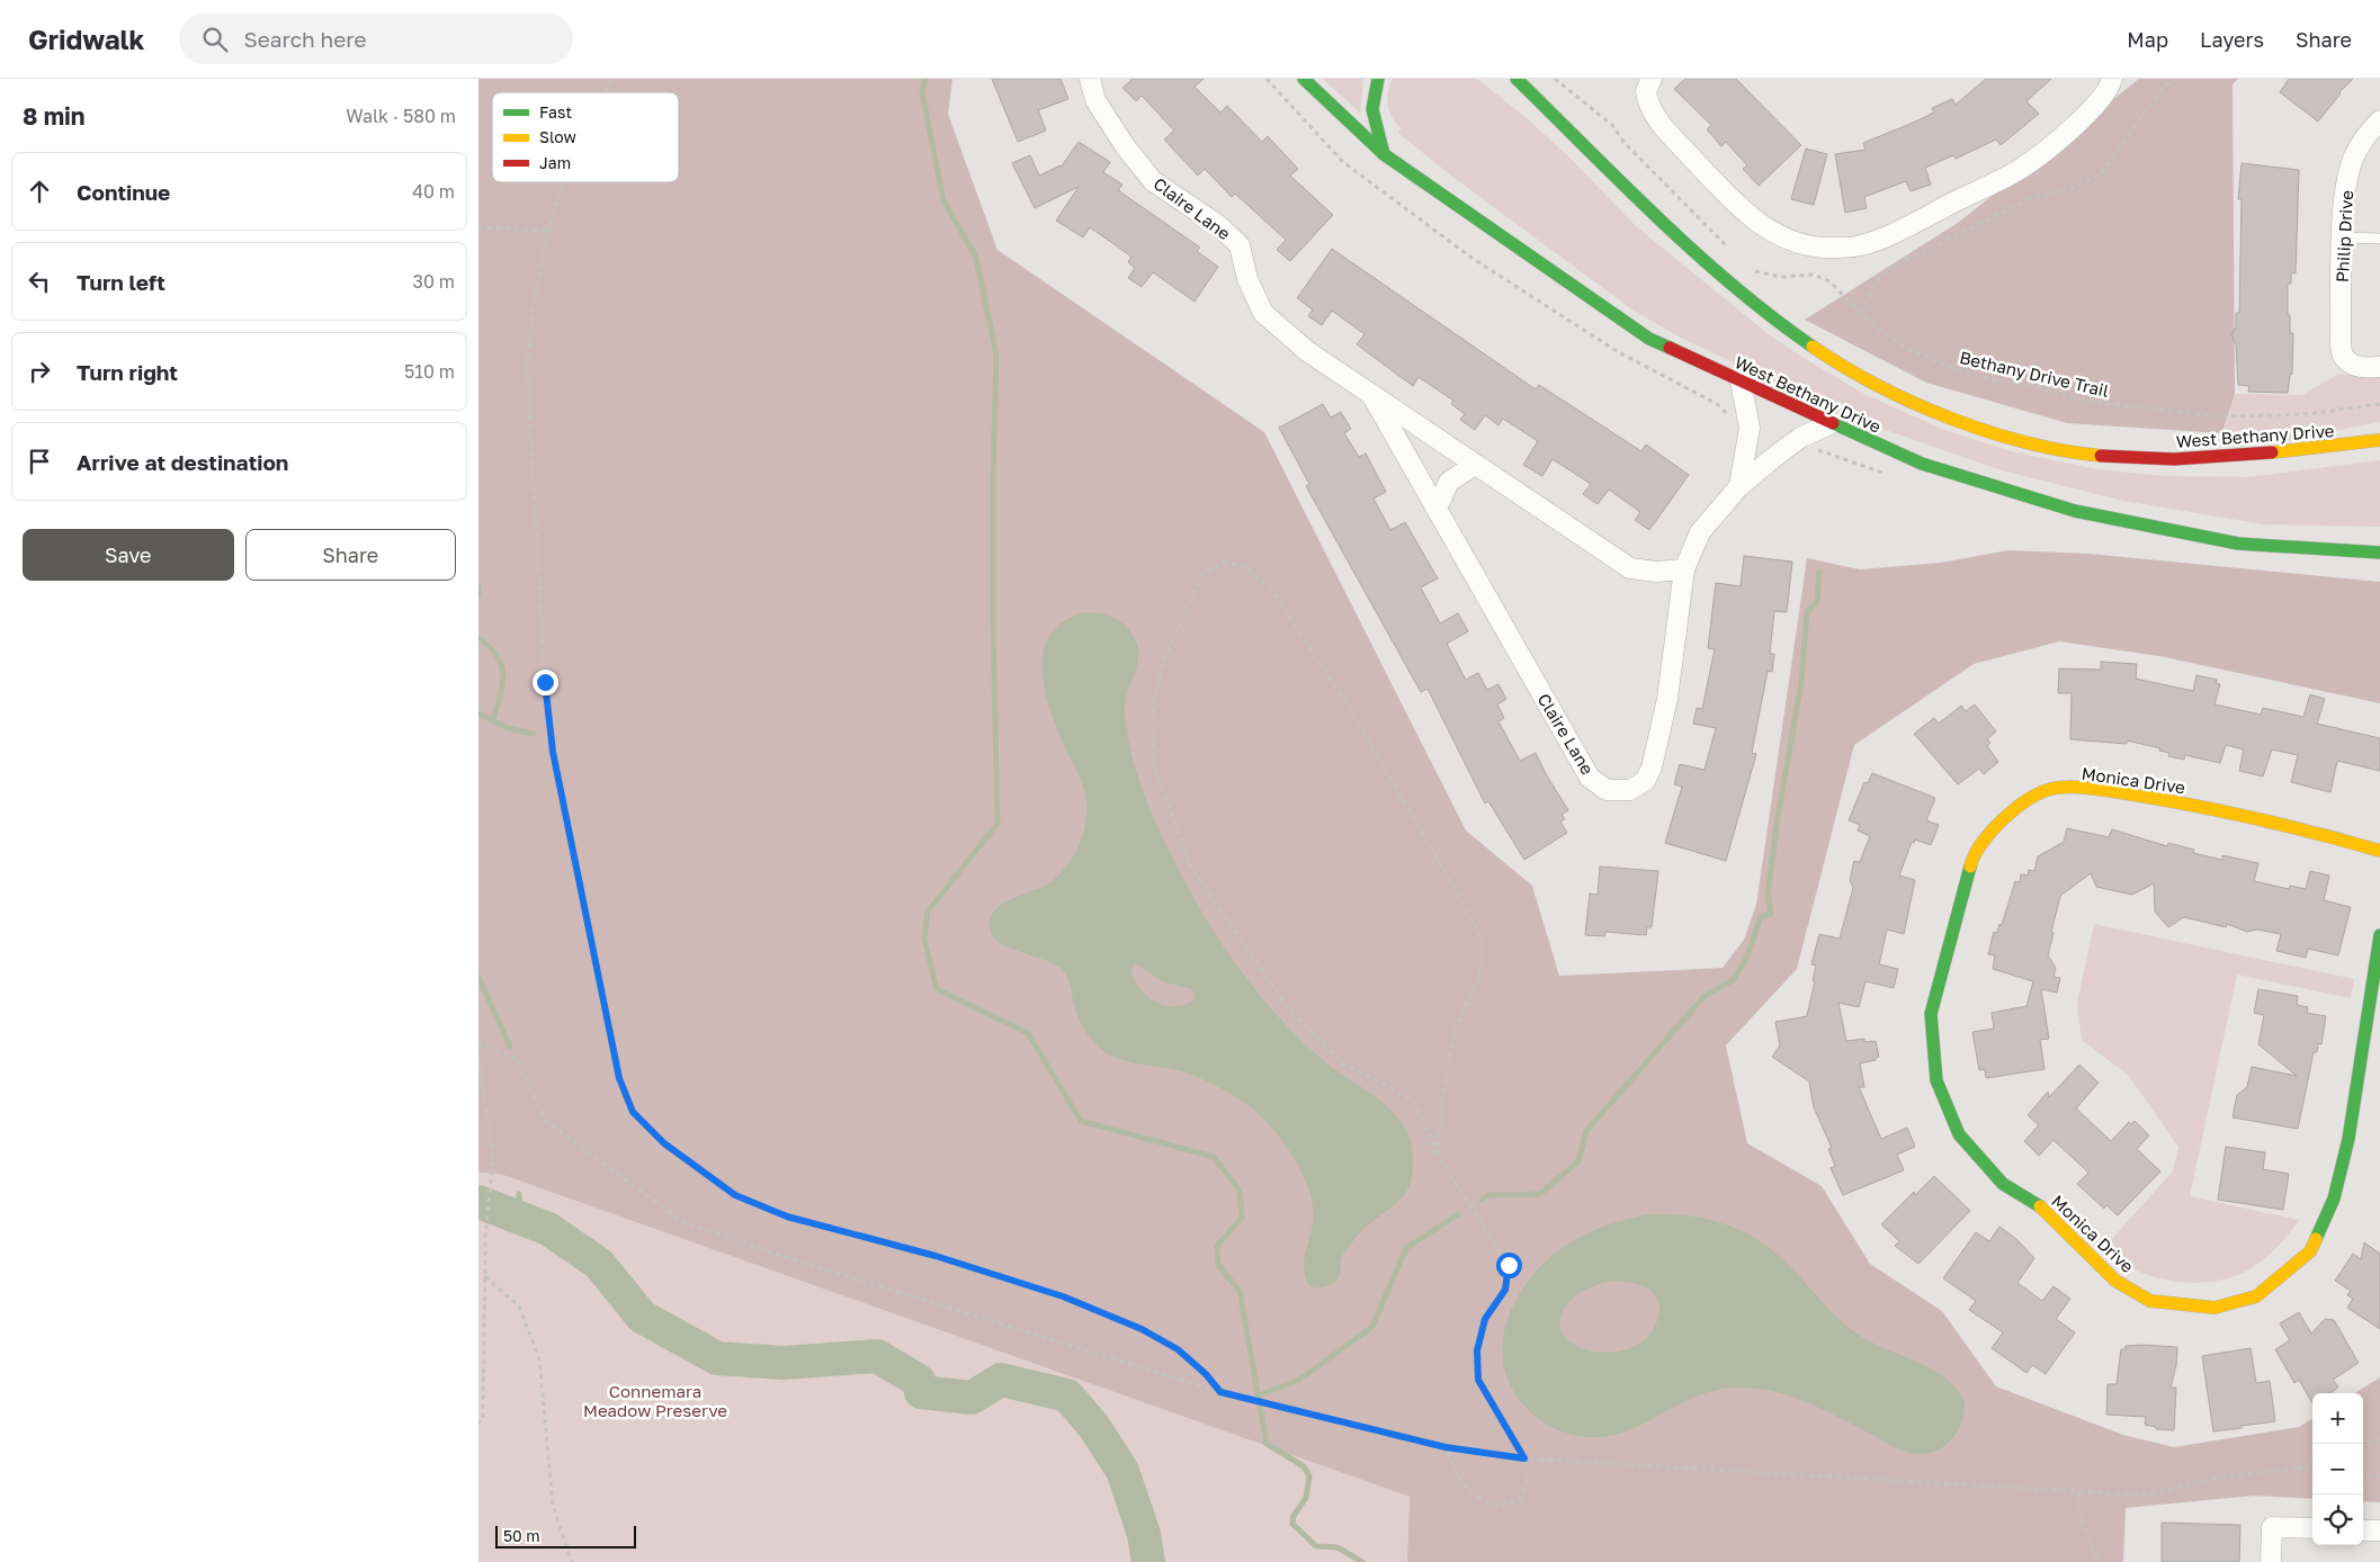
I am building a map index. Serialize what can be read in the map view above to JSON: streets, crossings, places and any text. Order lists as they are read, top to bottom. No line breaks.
{"streets":{"main road":["West Bethany Drive","Monica Drive"],"street":["Claire Lane","Philip Drive"],"path":["Bethany Drive Trail"]},"crossings":[["Claire Lane","West Bethany Drive"]],"parks":["Connemara Meadow Preserve"],"legend":["Fast","Slow","Jam"],"scale_bar":"50 m","page":{"header":"Gridwalk","search":"Search here","nav":["Map","Layers","Share"],"heading":["8 min","Walk · 580 m"],"list":[["Continue","40 m"],["Turn left","30 m"],["Turn right","510 m"],"Arrive at destination"],"buttons":["Save","Share"],"map_buttons":["+","−"],"scale":"50 m"}}
